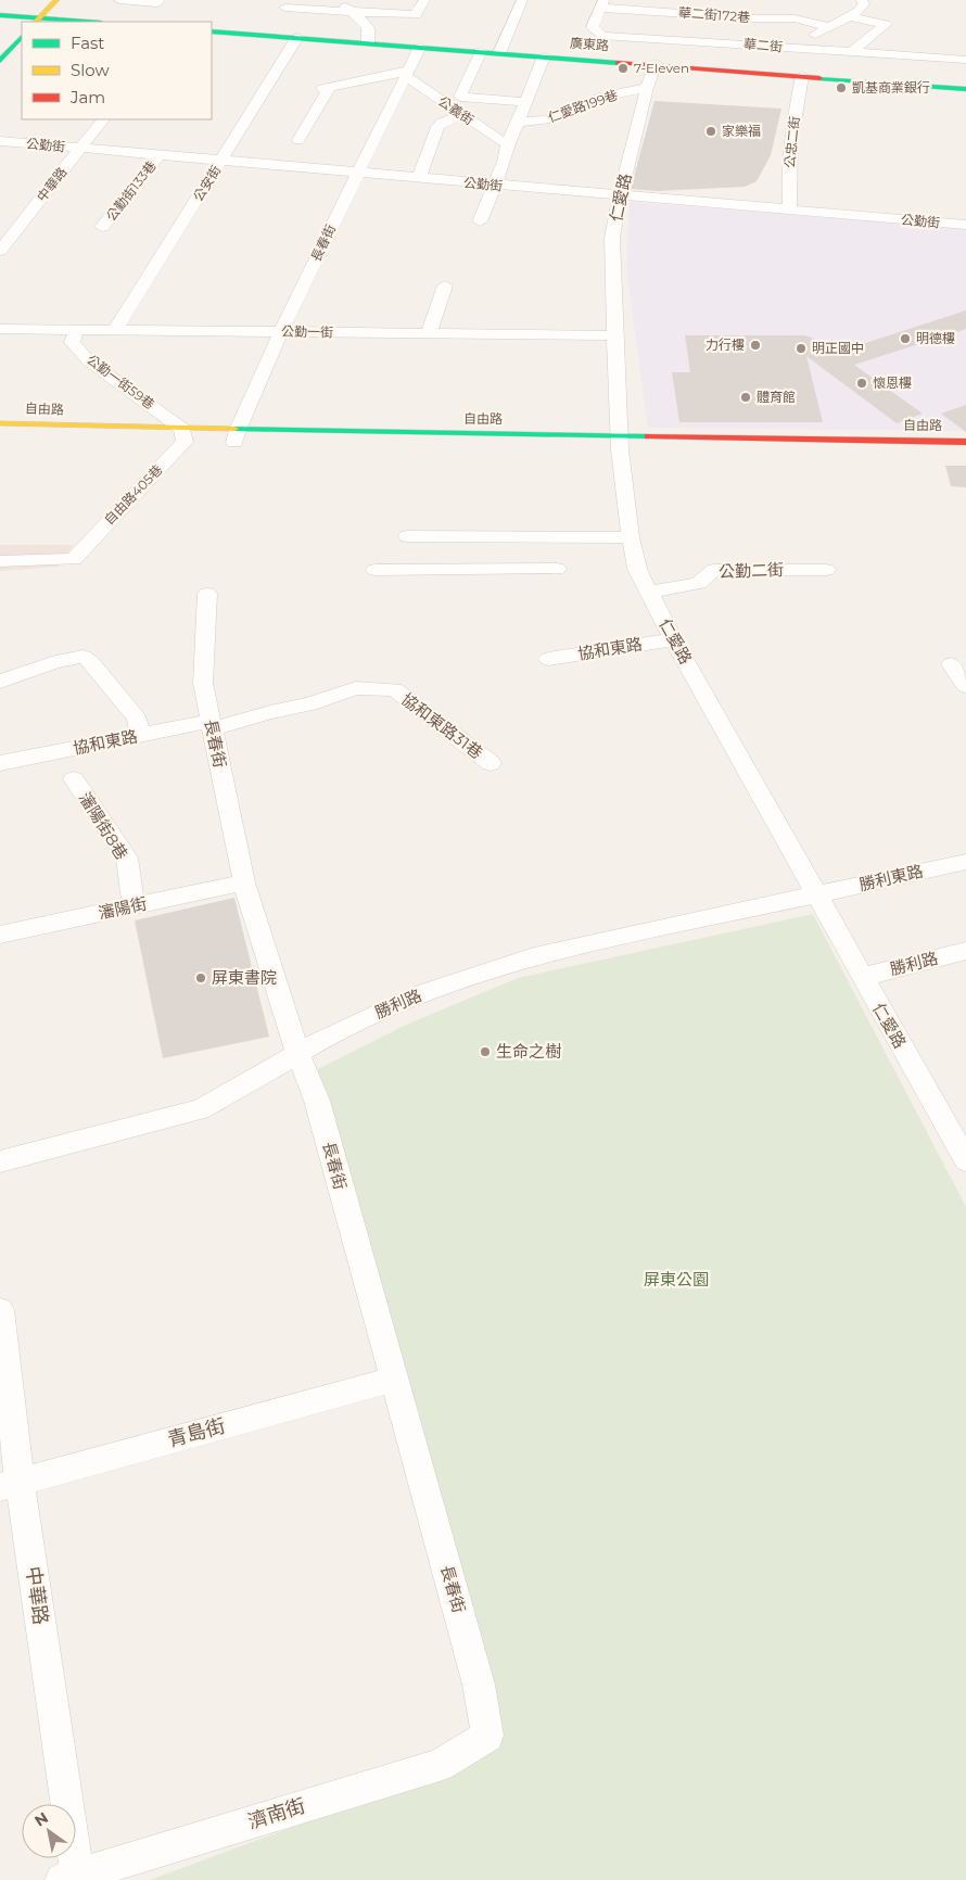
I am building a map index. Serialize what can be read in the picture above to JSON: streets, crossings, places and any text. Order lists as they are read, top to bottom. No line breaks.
{"streets":{"street":["華二街172巷","廣東路","華二街","仁愛路199巷","公義街","公忠二街","公勤街","公安街","中華路","公勤街133巷","仁愛路","長春街","公勤一街","公勤一街59巷","自由路","自由路405巷","公勤二街","協和東路","協和東路31巷","瀋陽街8巷","勝利東路","瀋陽街","勝利路","青島街","濟南街"]},"crossings":[["華二街172巷","華二街"],["廣東路","華二街"],["廣東路","公忠二街"],["廣東路","公安街"],["廣東路","仁愛路"],["廣東路","長春街"],["華二街","公忠二街"],["仁愛路199巷","仁愛路"],["公義街","長春街"],["公忠二街","公勤街"],["公勤街","公安街"],["公勤街","中華路"],["公勤街","公勤街133巷"],["公勤街","仁愛路"],["公勤街","長春街"],["公安街","公勤一街"],["中華路","青島街"],["中華路","濟南街"],["仁愛路","公勤一街"],["仁愛路","自由路"],["仁愛路","公勤二街"],["仁愛路","協和東路"],["仁愛路","勝利東路"],["仁愛路","勝利路"],["長春街","公勤一街"],["長春街","自由路"],["長春街","協和東路"],["長春街","瀋陽街"],["長春街","勝利路"],["長春街","青島街"],["長春街","濟南街"],["公勤一街","公勤一街59巷"],["公勤一街59巷","自由路"],["公勤一街59巷","自由路405巷"],["自由路","自由路405巷"],["協和東路","協和東路31巷"],["瀋陽街8巷","瀋陽街"],["勝利東路","勝利路"]],"parks":["屏東公園"],"places":["7-Eleven","凱基商業銀行","家樂福","明德樓","力行樓","明正國中","懷恩樓","體育館","屏東書院","生命之樹"],"legend":["Fast","Slow","Jam"],"north":"top left"}
